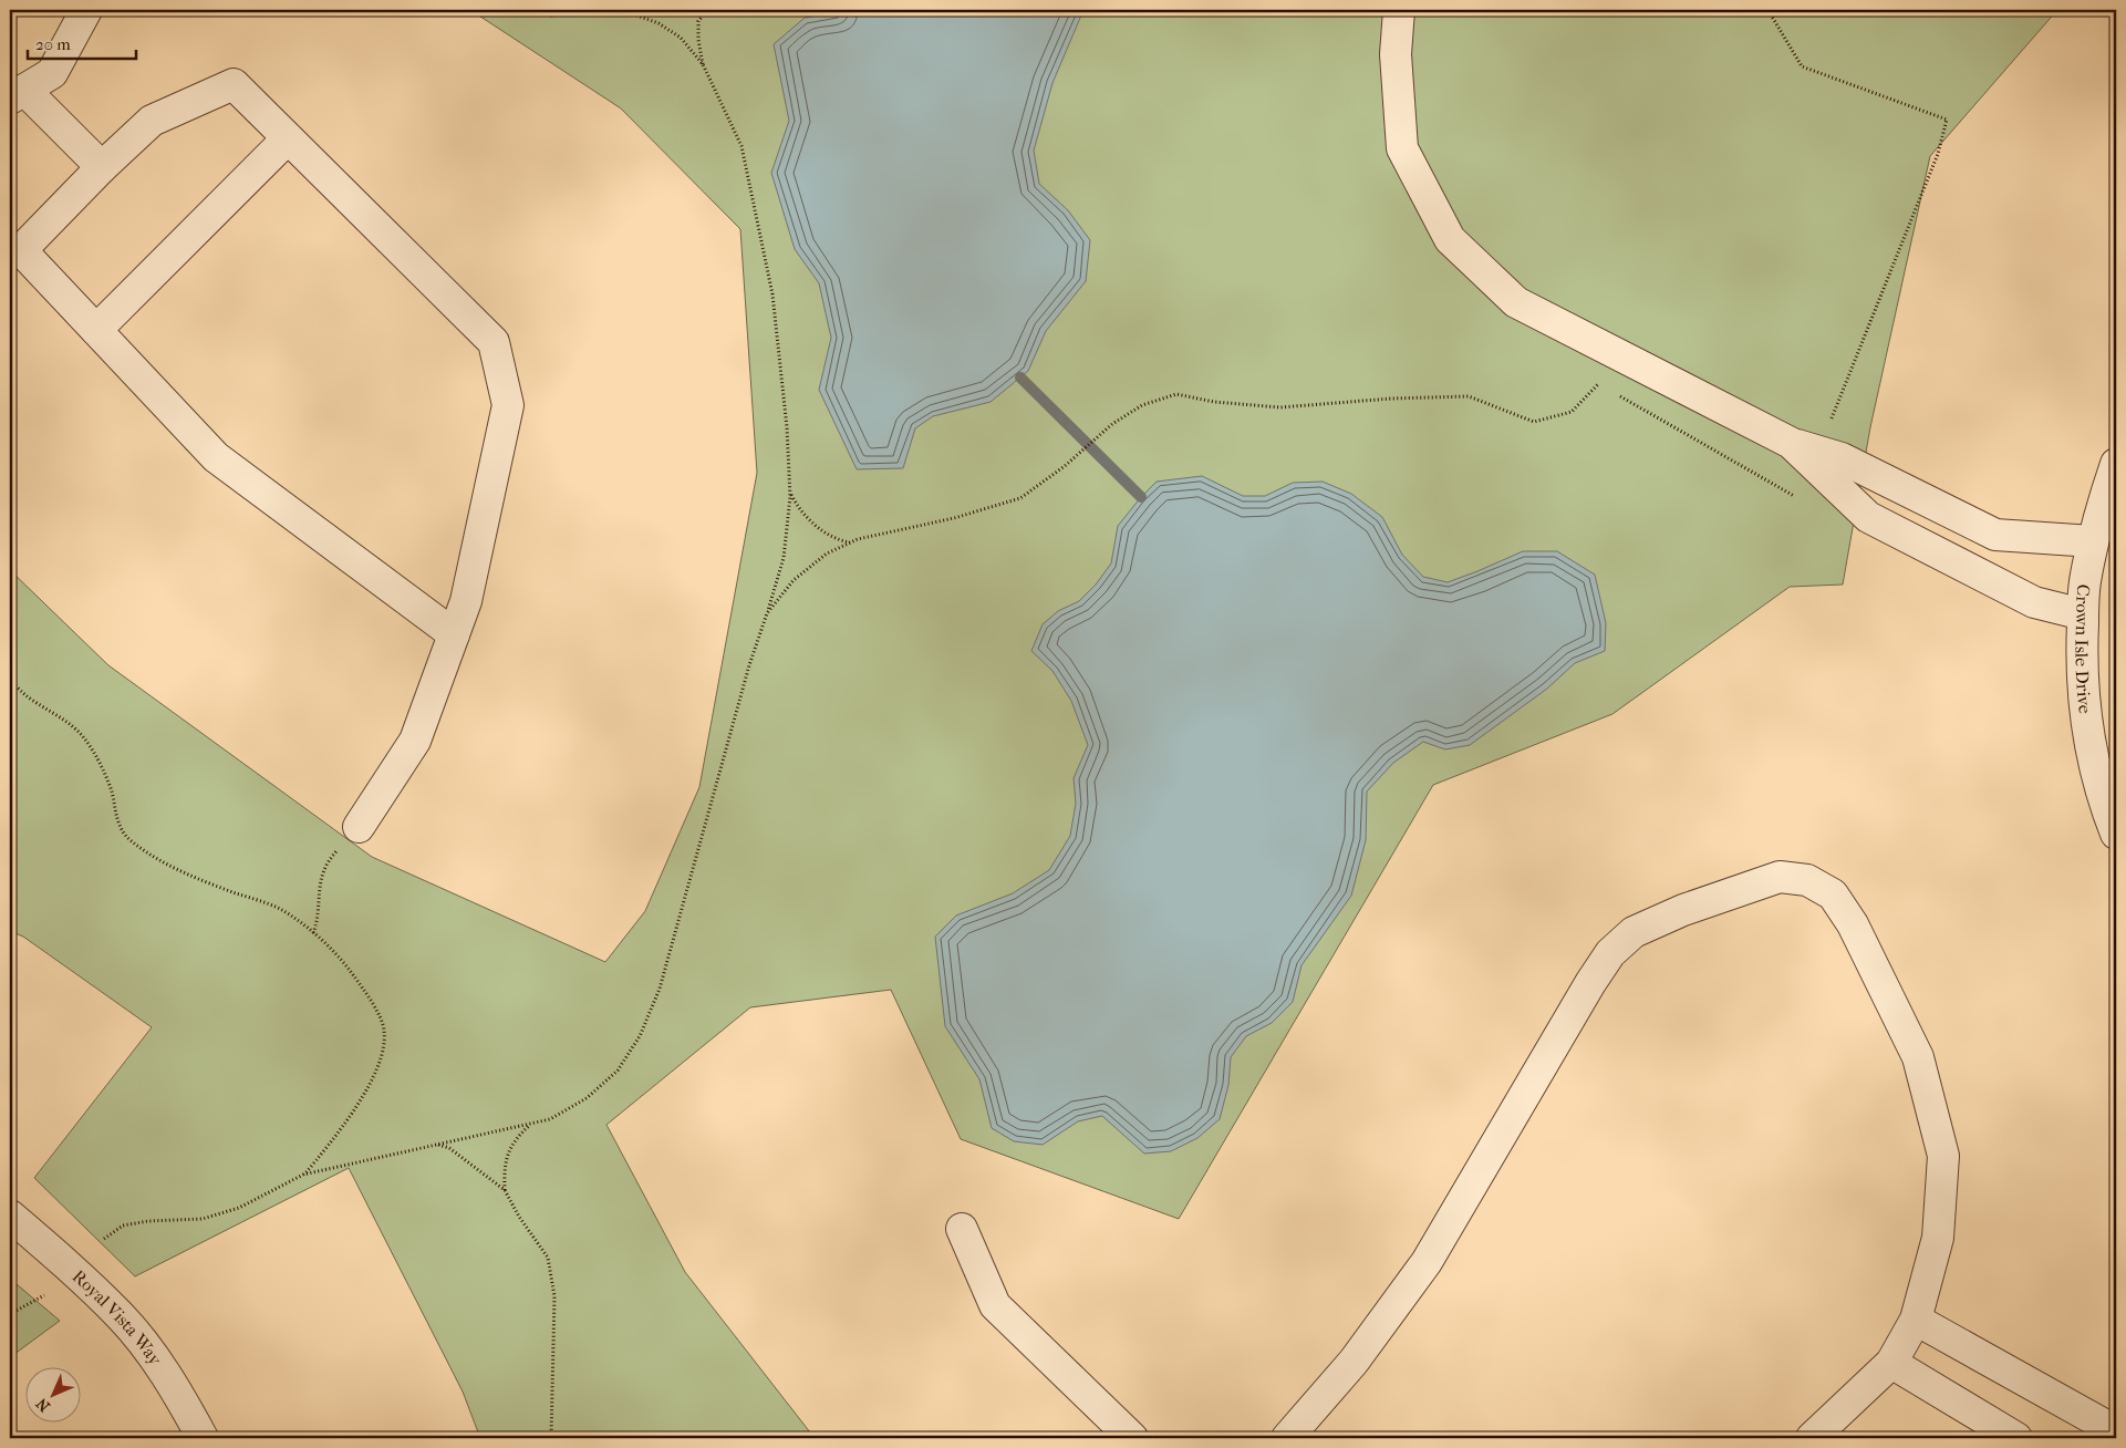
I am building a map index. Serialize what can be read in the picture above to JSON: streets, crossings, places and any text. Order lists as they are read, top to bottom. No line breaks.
{"streets":{"street":["Crown Isle Drive","Royal Vista Way"]},"scale_bar":"20 m","north":"bottom left"}
